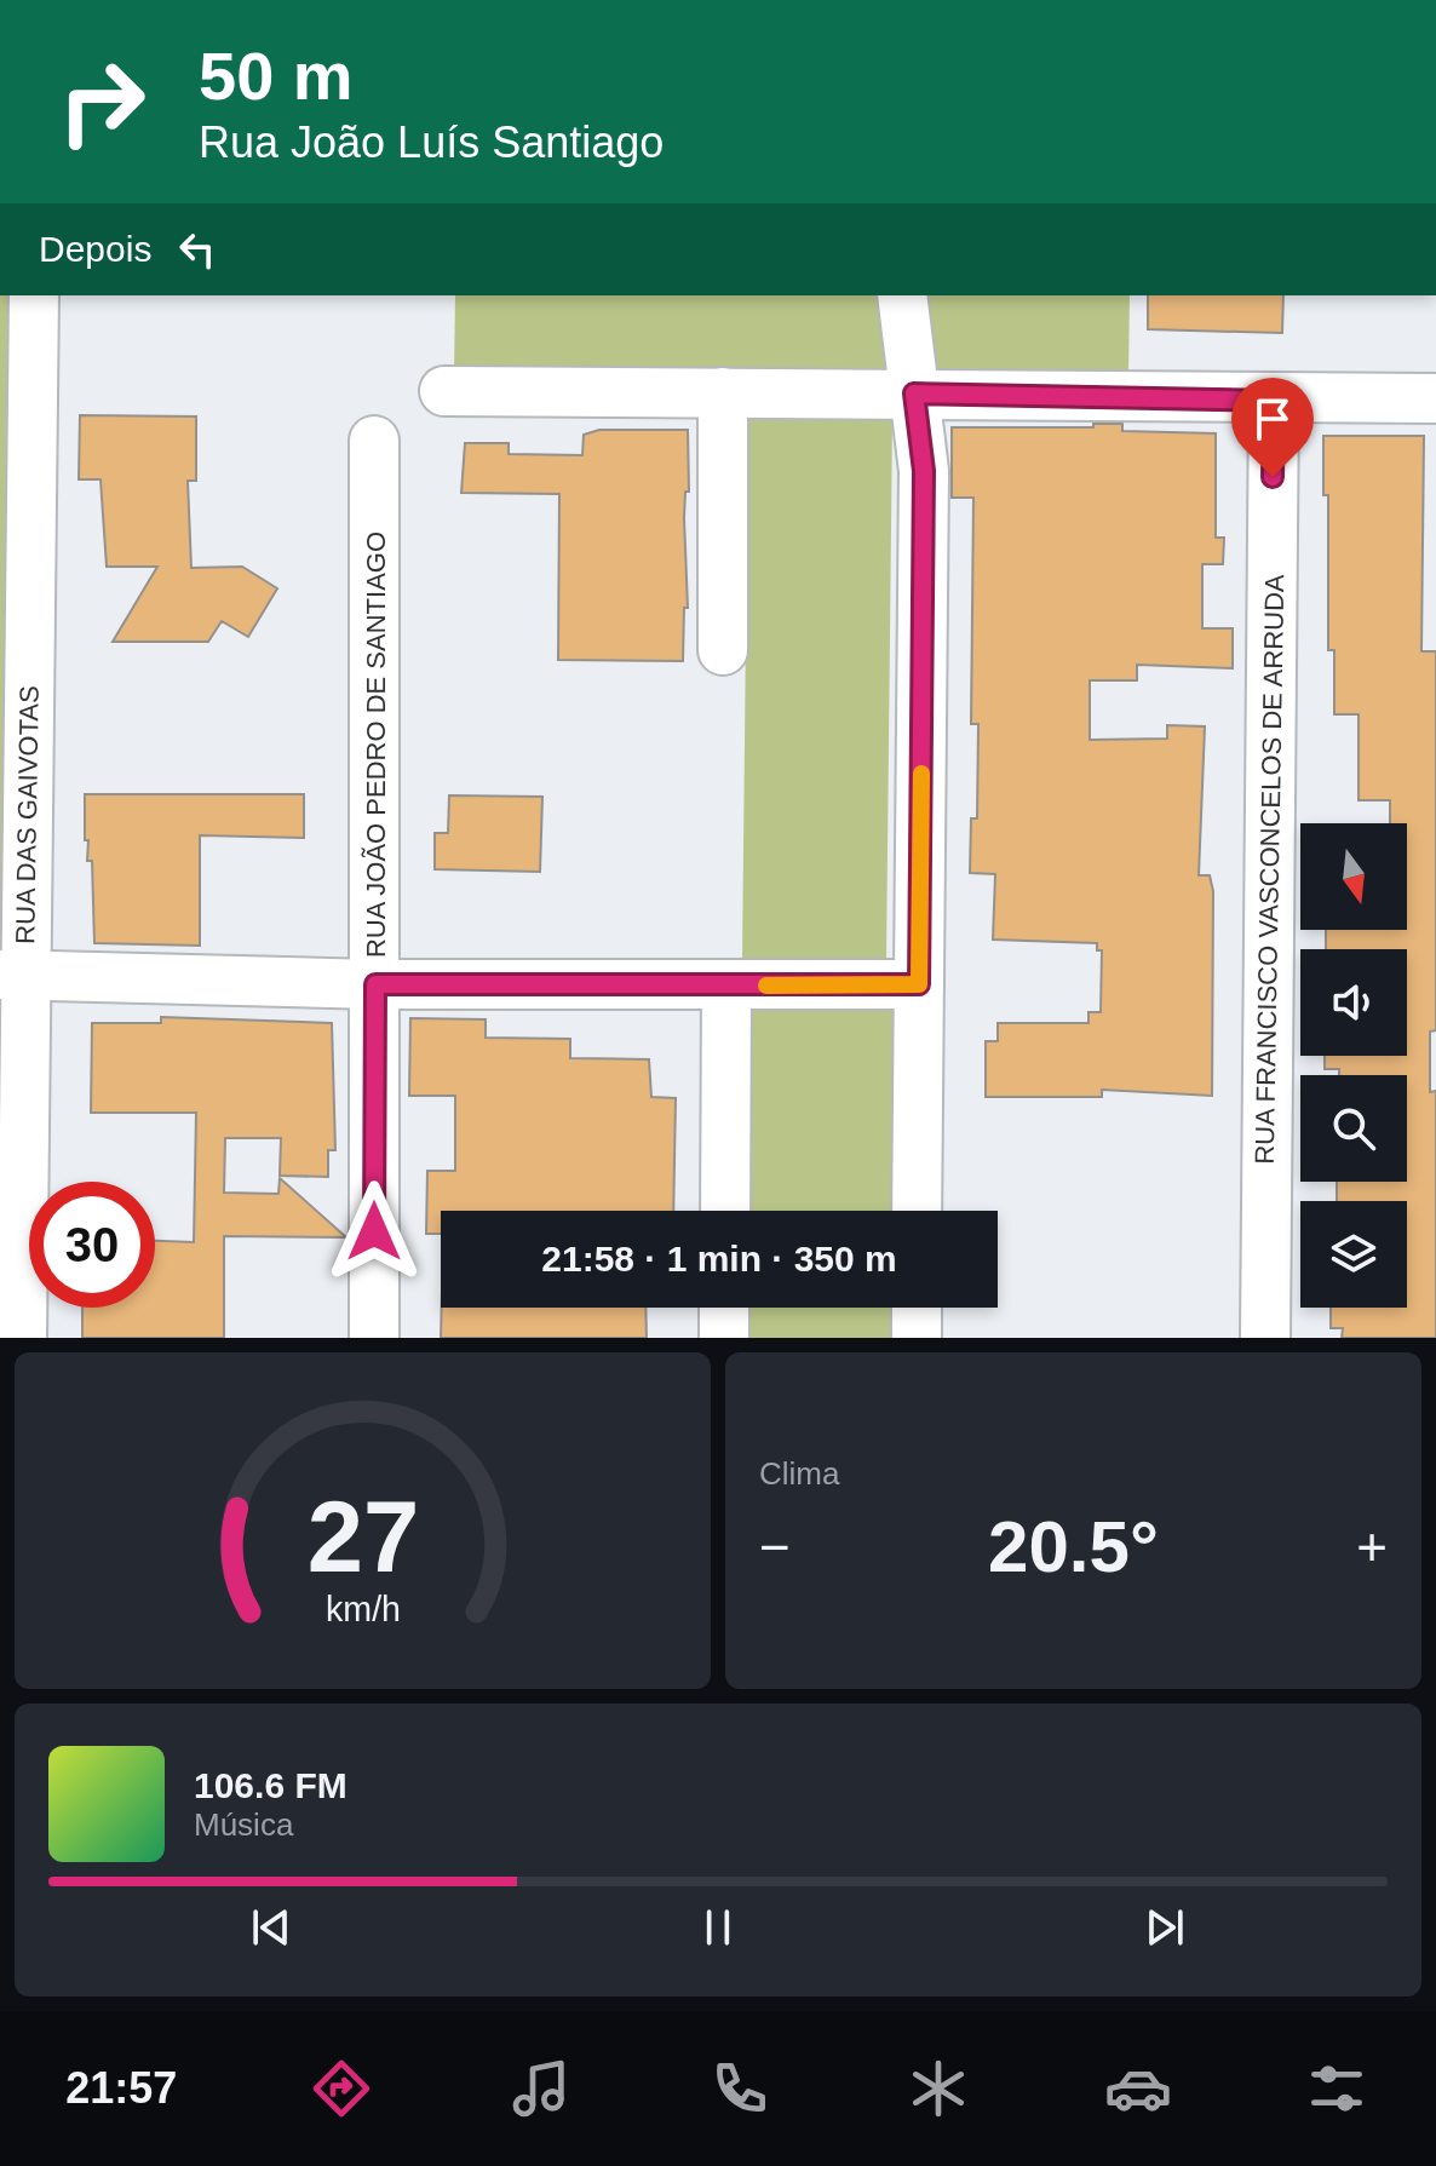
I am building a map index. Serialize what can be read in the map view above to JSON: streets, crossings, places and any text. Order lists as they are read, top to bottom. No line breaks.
{"streets":{"street":["RUA JOÃO PEDRO DE SANTIAGO","RUA DAS GAIVOTAS","RUA FRANCISCO VASCONCELOS DE ARRUDA"]},"north":"bottom","page":{"turn":["50 m","Rua João Luís Santiago"],"then":"Depois","limit":"30","trip":"21:58 · 1 min · 350 m","tile":"Clima","heat":["−","20.5°","+"],"song":["106.6 FM","Música"],"tabs":"21:57","gauge":["27","km/h"]}}
